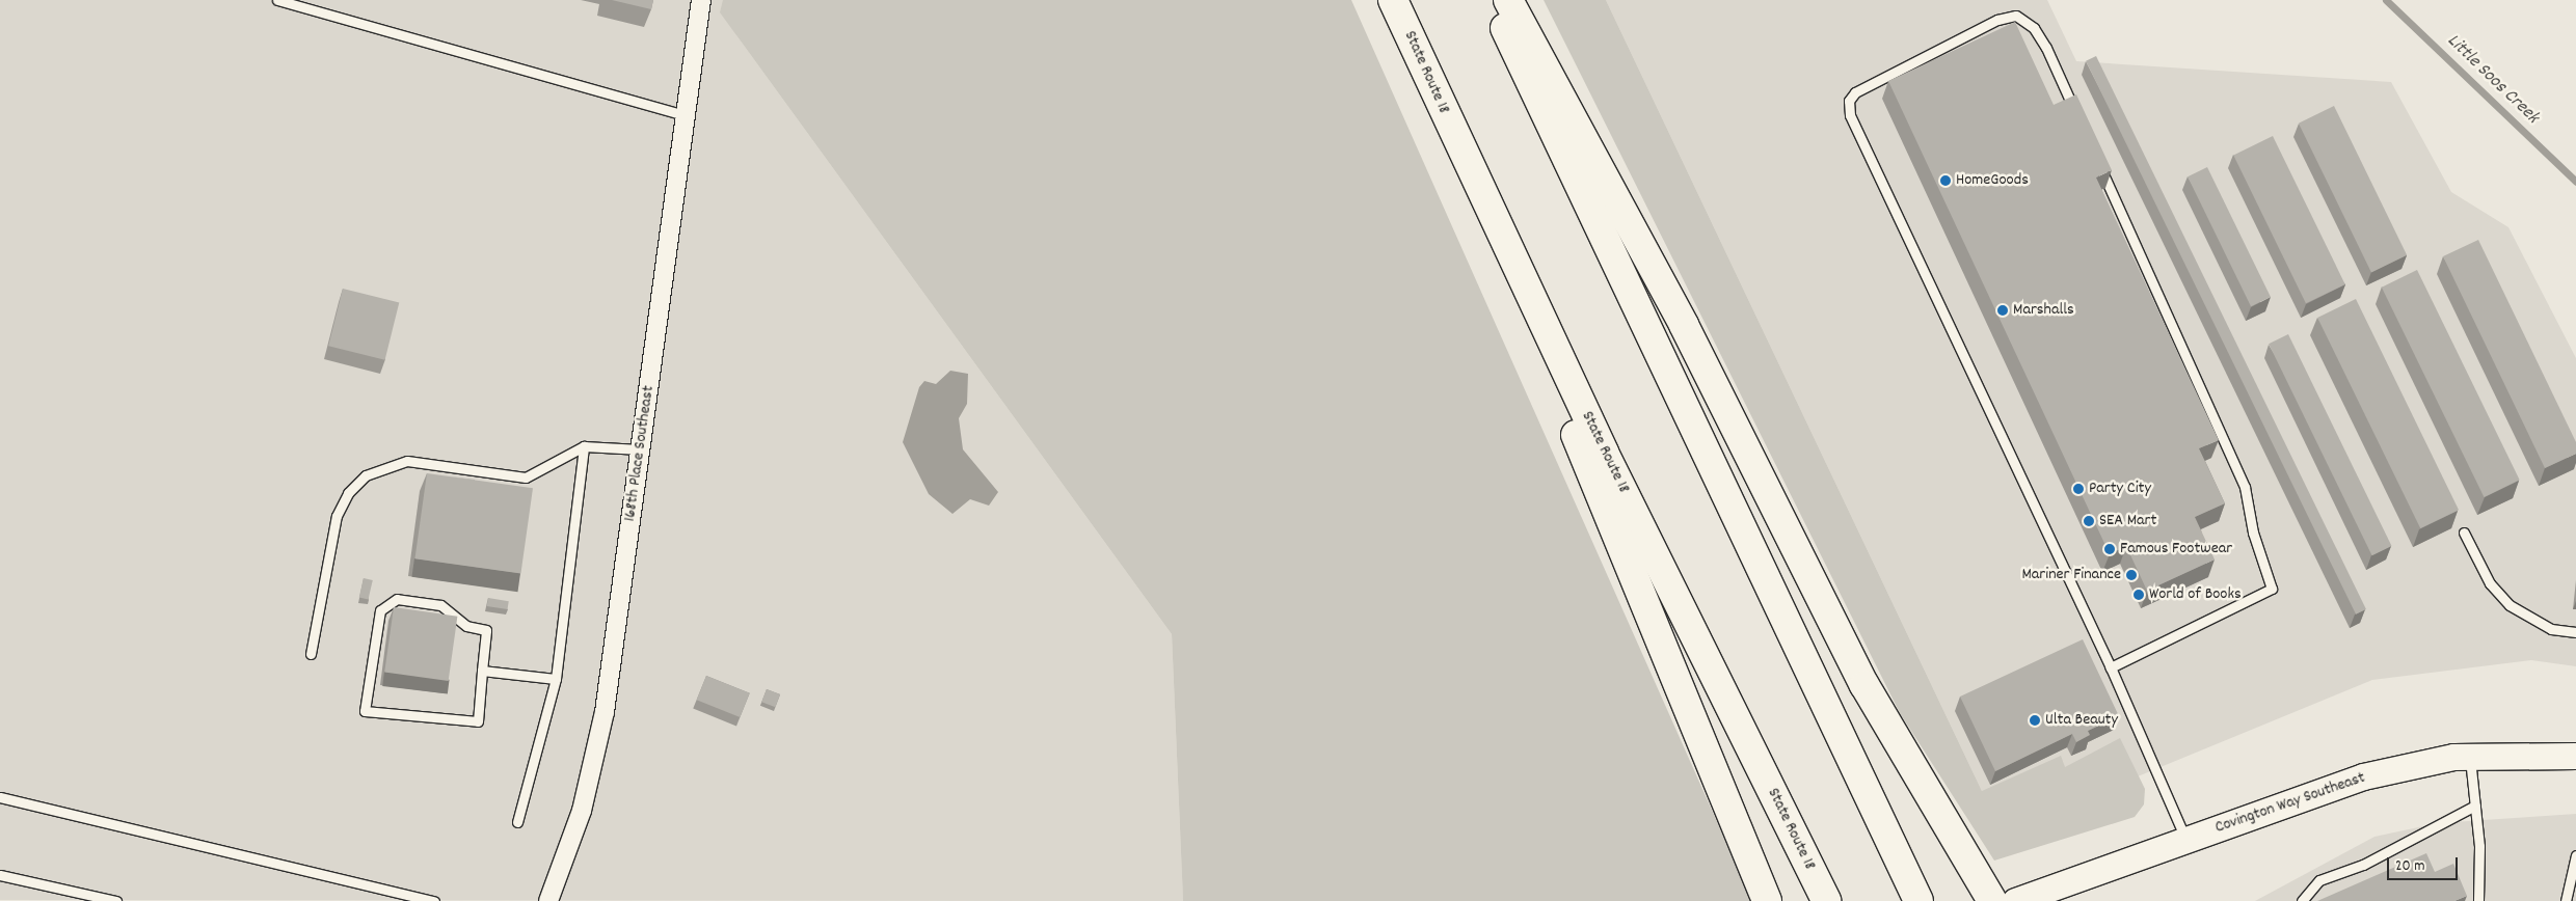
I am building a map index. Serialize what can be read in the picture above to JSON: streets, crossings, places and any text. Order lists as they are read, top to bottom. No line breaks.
{"streets":{"highway":["State Route 18"],"street":["168th Place Southeast","Covington Way Southeast"]},"water":["Little Soos Creek"],"places":["HomeGoods","Marshalls","Party City","SEA Mart","Famous Footwear","Mariner Finance","World of Books","Ulta Beauty"],"scale_bar":"20 m"}
